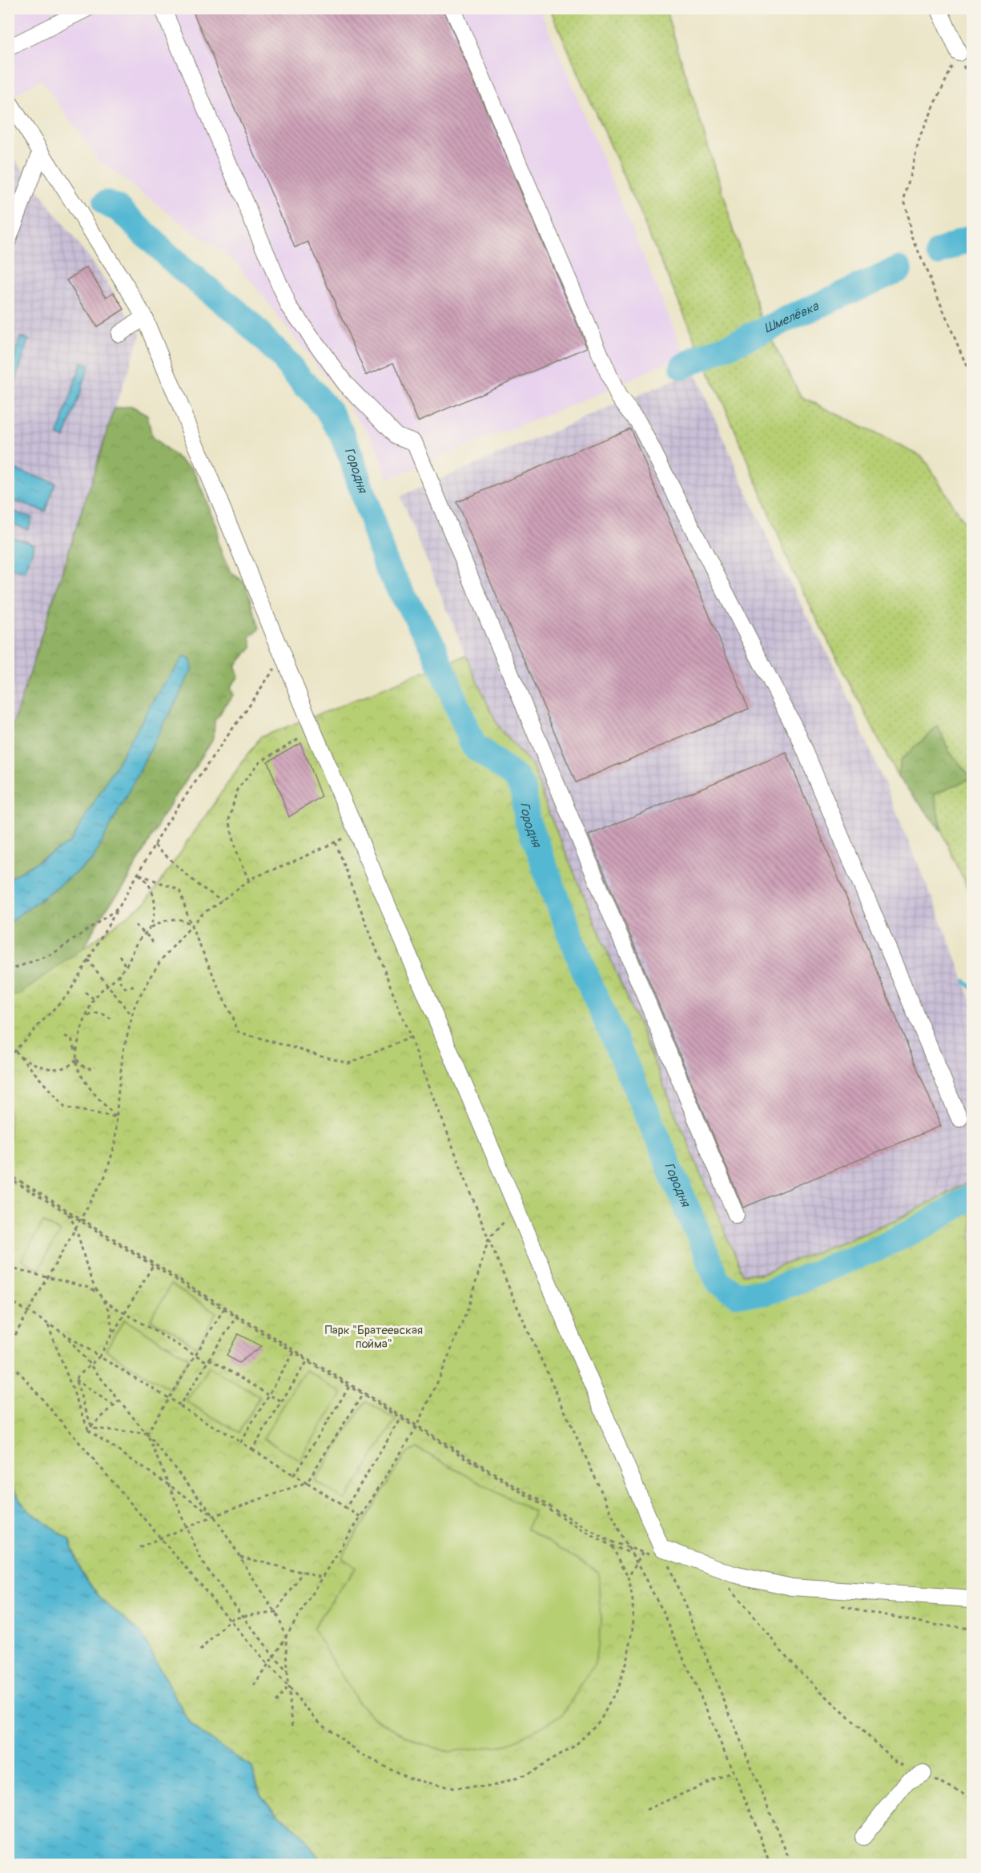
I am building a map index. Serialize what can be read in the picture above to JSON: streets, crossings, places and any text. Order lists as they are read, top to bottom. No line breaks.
{"water":["Шмелёвка","Городня"],"parks":["Парк \"Братеевская пойма\""]}
